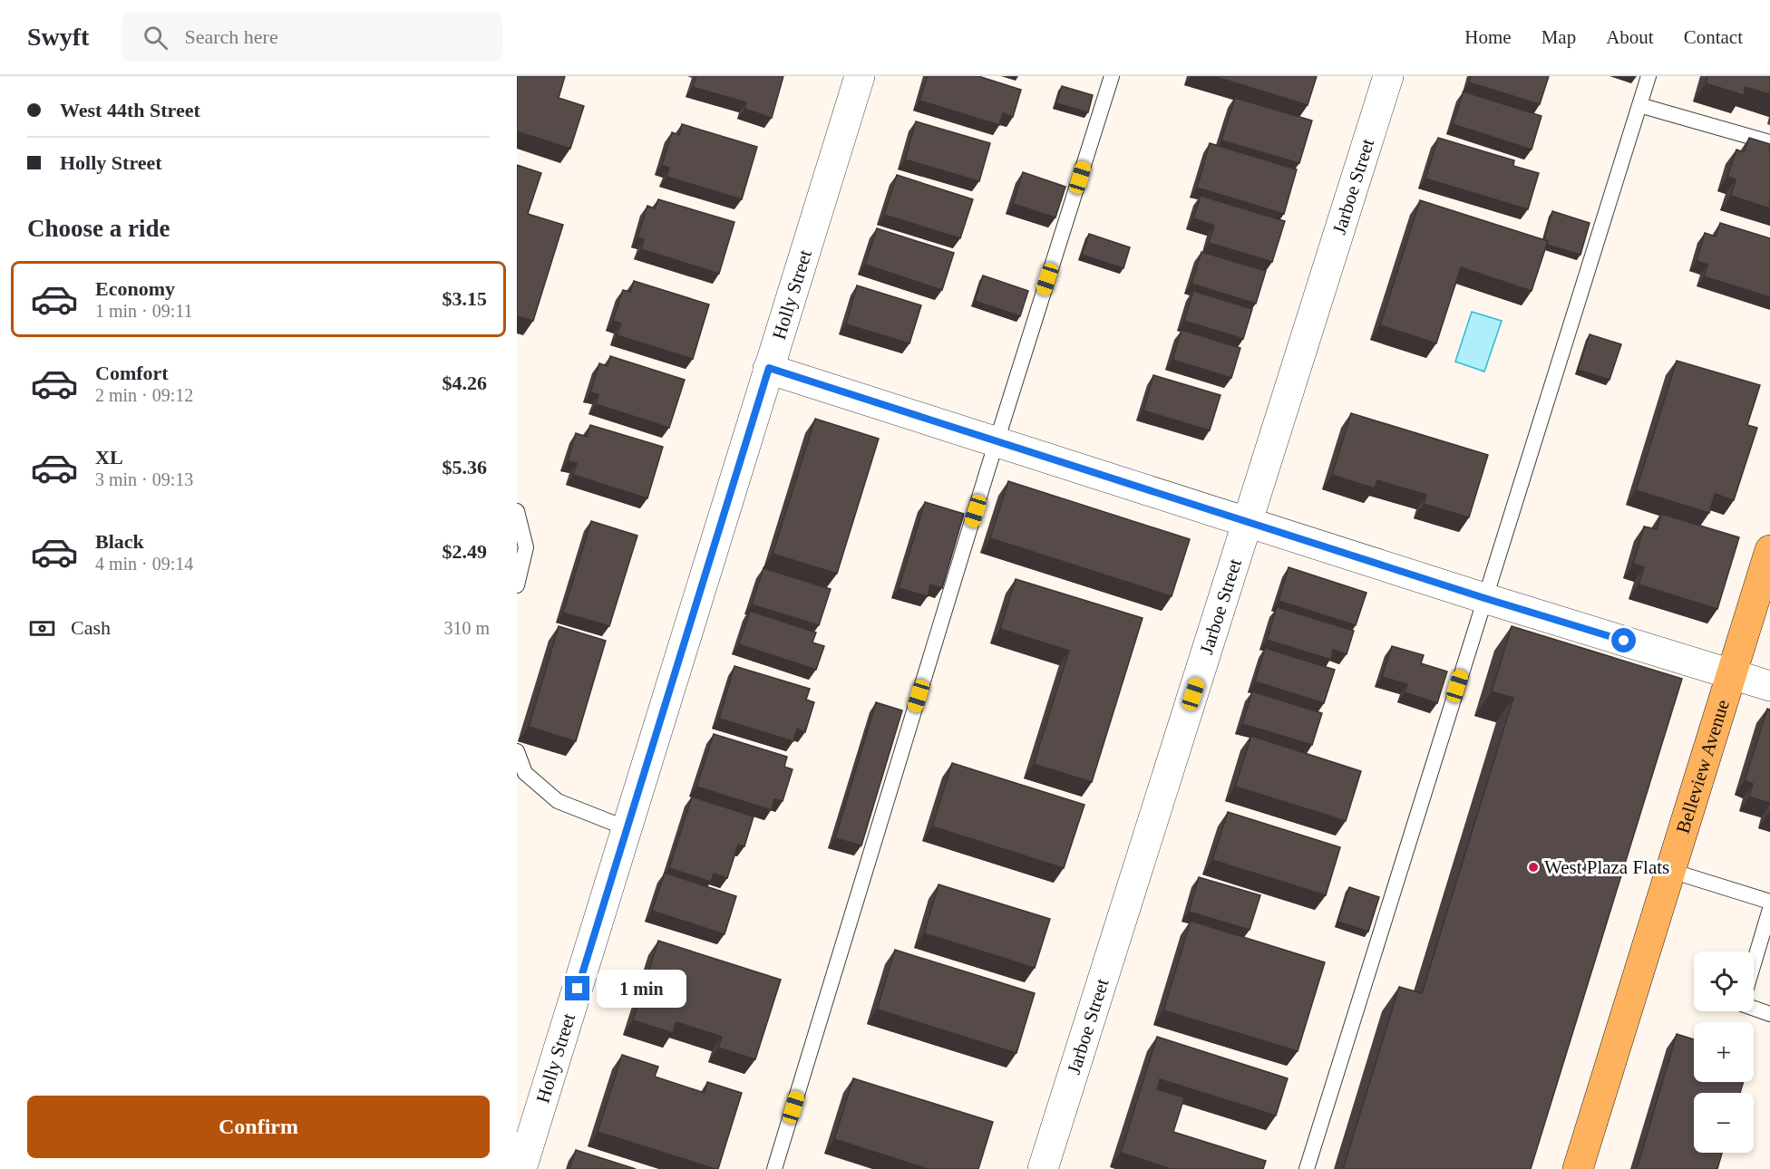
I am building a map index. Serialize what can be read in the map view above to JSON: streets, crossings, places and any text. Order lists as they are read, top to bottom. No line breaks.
{"streets":{"main road":["Belleview Avenue"],"street":["Jarboe Street","Holly Street"]},"places":["West Plaza Flats"],"page":{"header":"Swyft","search":"Search here","nav":["Home","Map","About","Contact"],"banner":["West 44th Street","Holly Street"],"heading":"Choose a ride","list":[{"name":"Economy","note":"1 min · 09:11","value":"$3.15"},{"name":"Comfort","note":"2 min · 09:12","value":"$4.26"},{"name":"XL","note":"3 min · 09:13","value":"$5.36"},{"name":"Black","note":"4 min · 09:14","value":"$2.49"}],"pay":["Cash","310 m"],"map_buttons":["+","−"],"bubble":"1 min","buttons":"Confirm"}}
